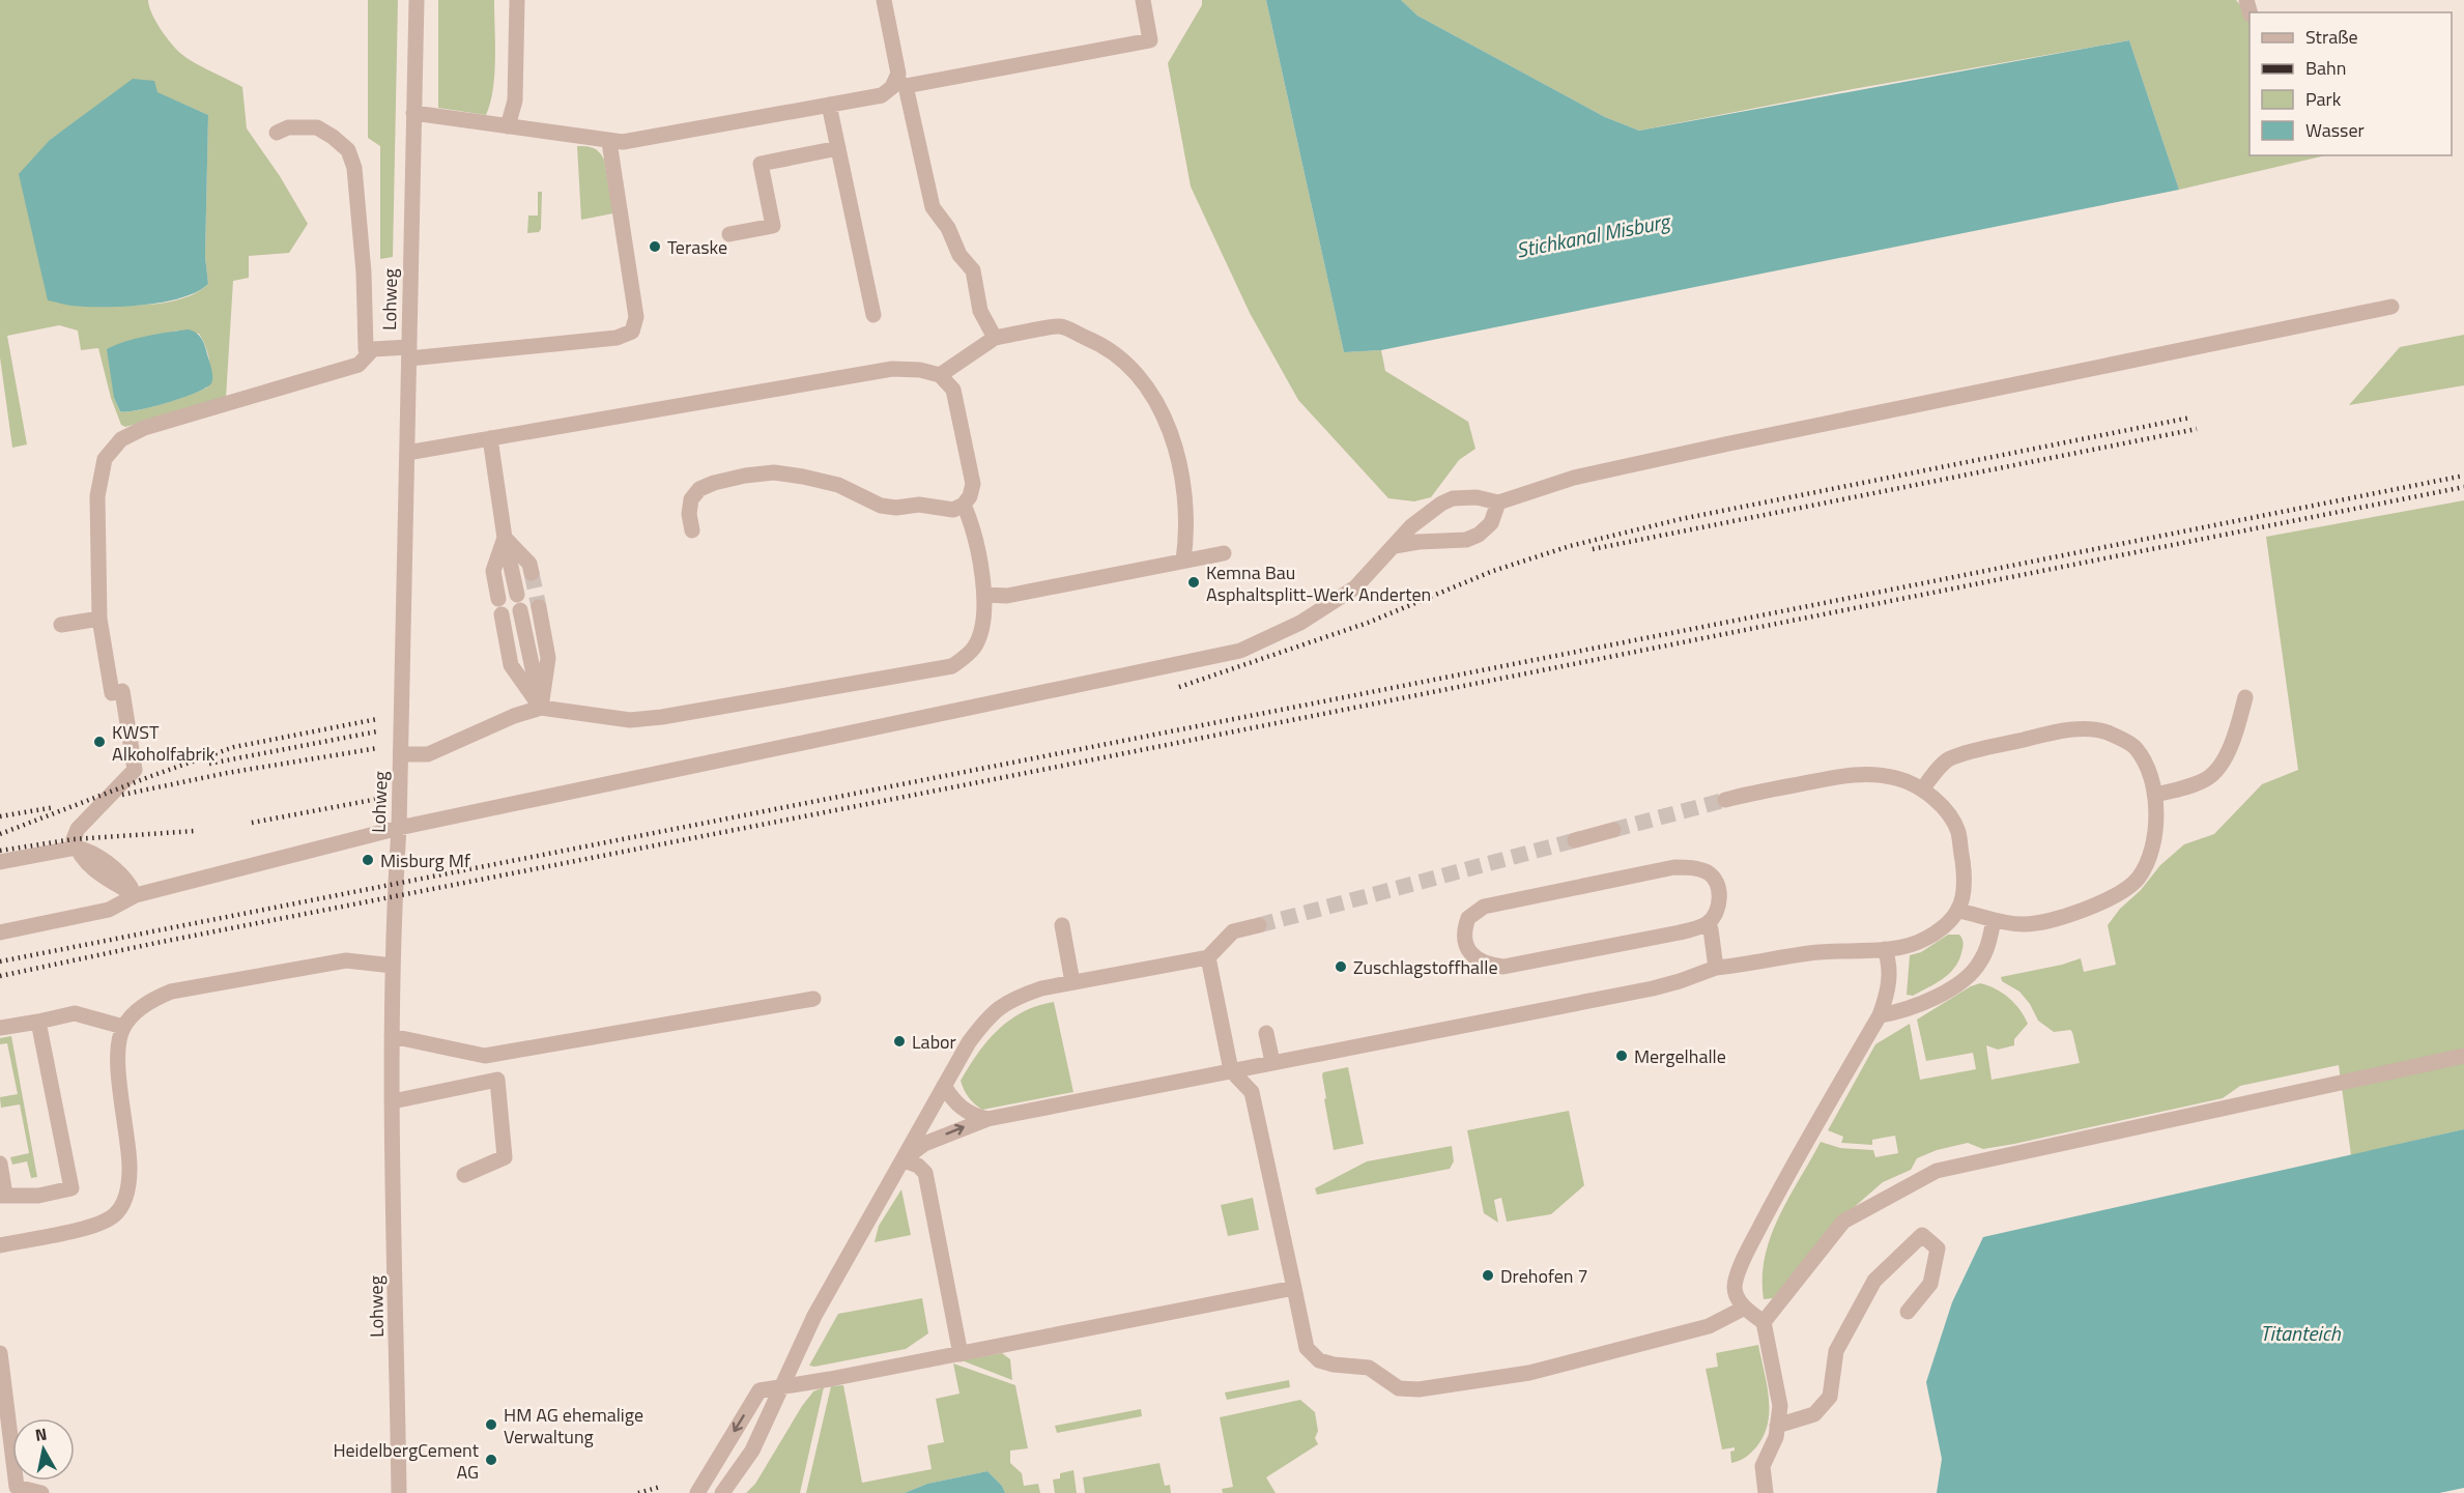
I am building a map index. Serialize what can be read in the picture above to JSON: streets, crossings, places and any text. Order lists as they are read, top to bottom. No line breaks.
{"streets":{"street":["Lohweg"]},"water":["Stichkanal Misburg","Titanteich"],"places":["Teraske","Kemna Bau Asphaltsplitt-Werk Anderten","KWST Alkoholfabrik","Misburg Mf","Zuschlagstoffhalle","Labor","Mergelhalle","Drehofen 7","HM AG ehemalige Verwaltung","HeidelbergCement AG"],"legend":["Straße","Bahn","Park","Wasser"],"north":"top"}
